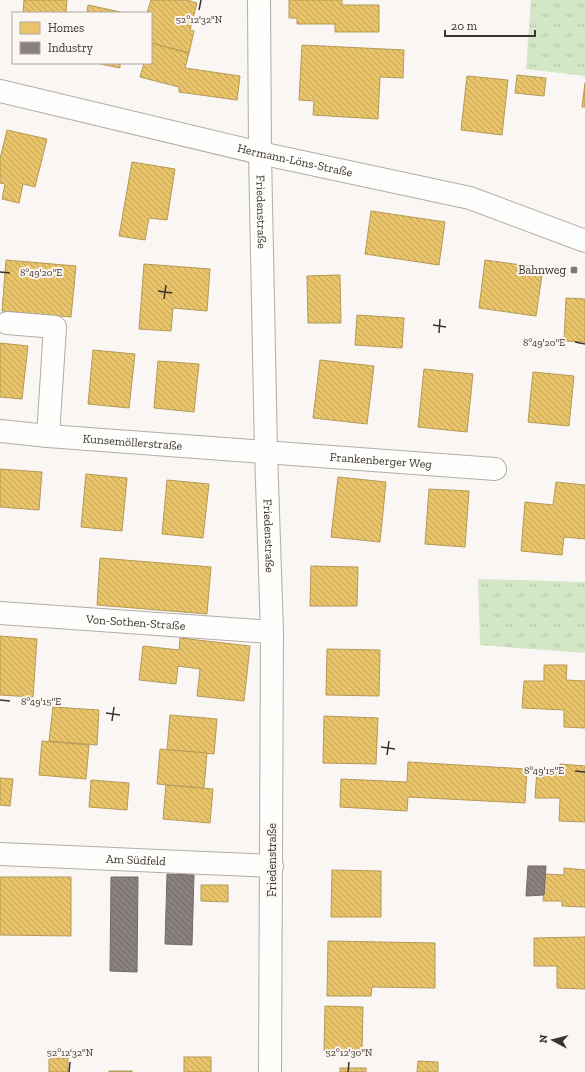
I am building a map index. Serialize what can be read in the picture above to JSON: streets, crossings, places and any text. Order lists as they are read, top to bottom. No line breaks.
{"streets":{"street":["Hermann-Löns-Straße","Friedenstraße","Kunsemöllerstraße","Frankenberger Weg","Von-Sothen-Straße","Am Südfeld"]},"crossings":[["Hermann-Löns-Straße","Friedenstraße"],["Friedenstraße","Kunsemöllerstraße"],["Friedenstraße","Frankenberger Weg"],["Friedenstraße","Von-Sothen-Straße"],["Friedenstraße","Am Südfeld"],["Kunsemöllerstraße","Frankenberger Weg"]],"places":{"transit":["Bahnweg"]},"legend":["Homes","Industry"],"scale_bar":"20 m","north":"left","coordinates":["52°12'32\"N","8°49'20\"E","8°49'15\"E","52°12'30\"N"]}
